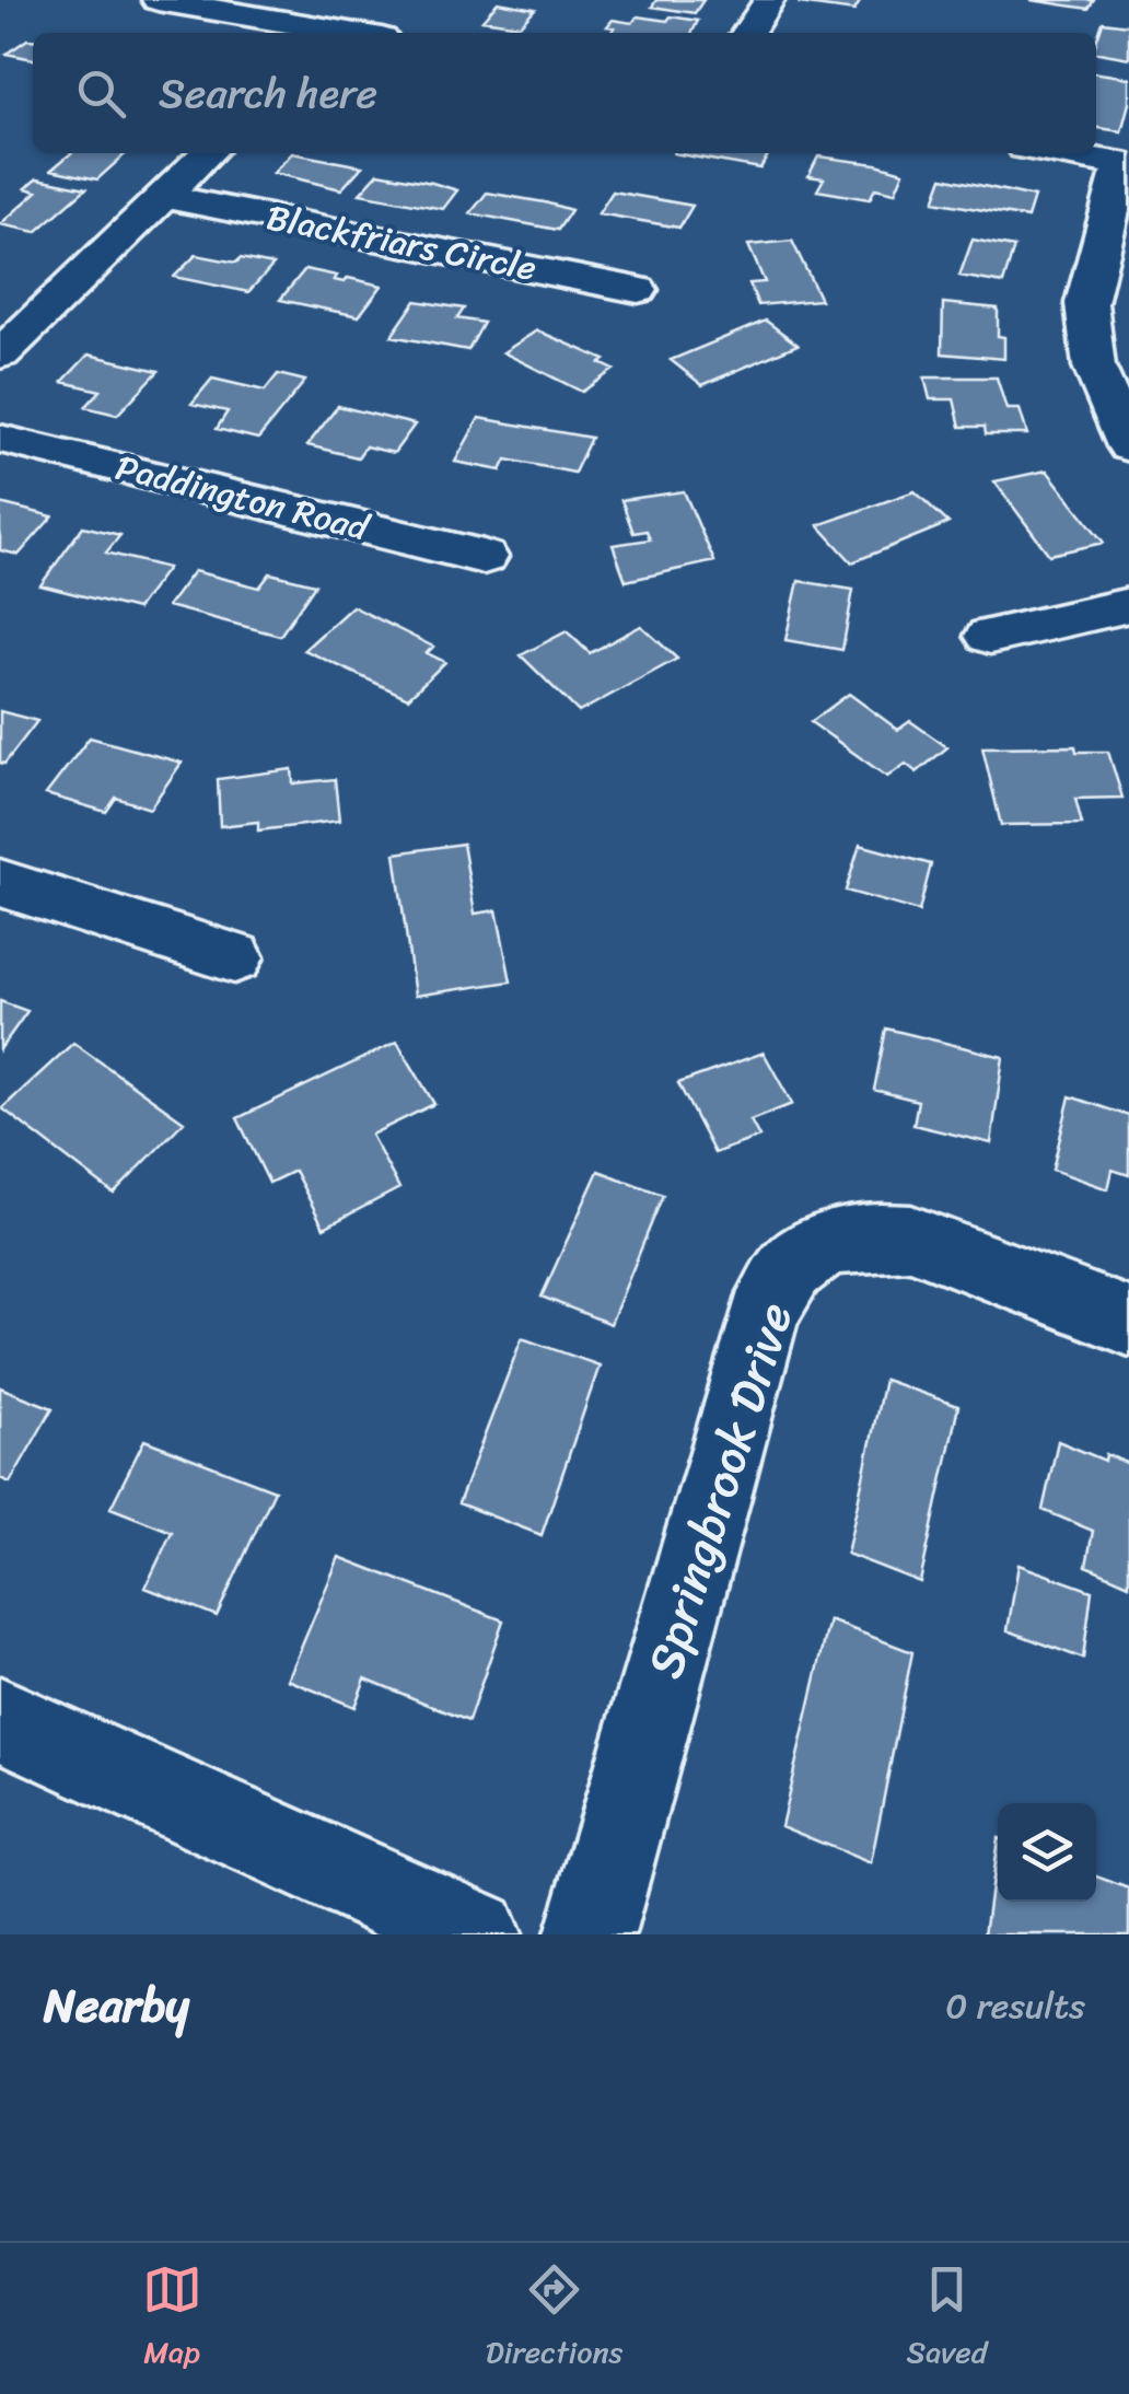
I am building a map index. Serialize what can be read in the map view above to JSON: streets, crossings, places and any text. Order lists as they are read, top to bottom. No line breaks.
{"streets":{"street":["Blackfriars Circle","Paddington Road","Springbrook Drive"]},"page":{"search":"Search here","heading":["Nearby","0 results"],"nav":["Map","Directions","Saved"]}}
